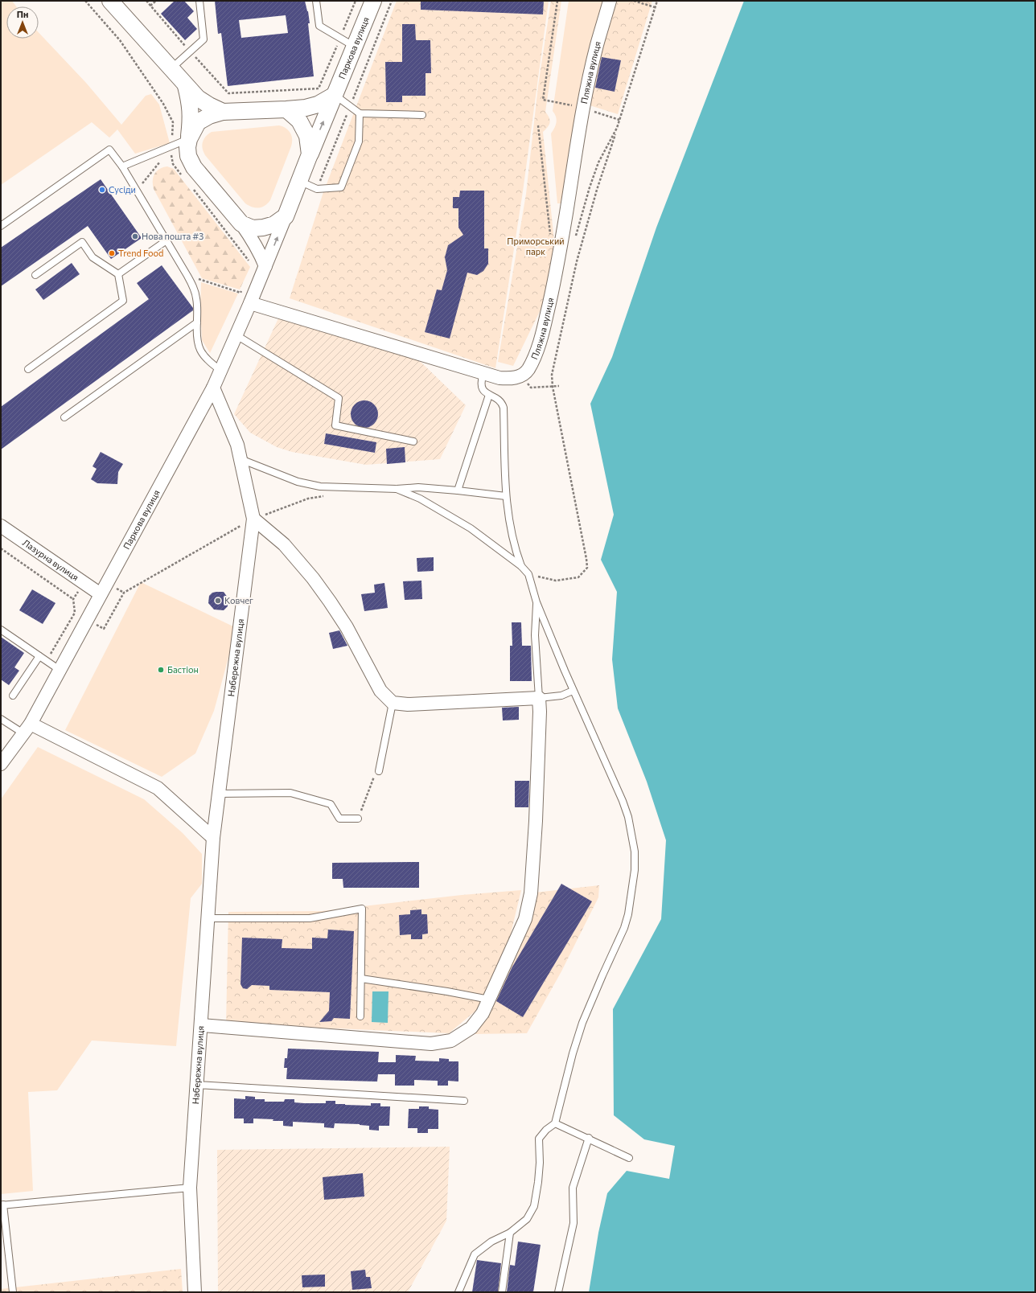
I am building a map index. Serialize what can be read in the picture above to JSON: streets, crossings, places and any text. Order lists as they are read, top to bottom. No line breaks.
{"streets":{"street":["Паркова вулиця","Пляжна вулиця","Лазурна вулиця","Набережна вулиця"]},"crossings":[["Паркова вулиця","Пляжна вулиця"],["Паркова вулиця","Лазурна вулиця"],["Паркова вулиця","Набережна вулиця"]],"parks":["Приморський парк"],"places":["Сусіди","Нова пошта #3","Trend Food","Ковчег","Бастіон"],"north":"top"}
